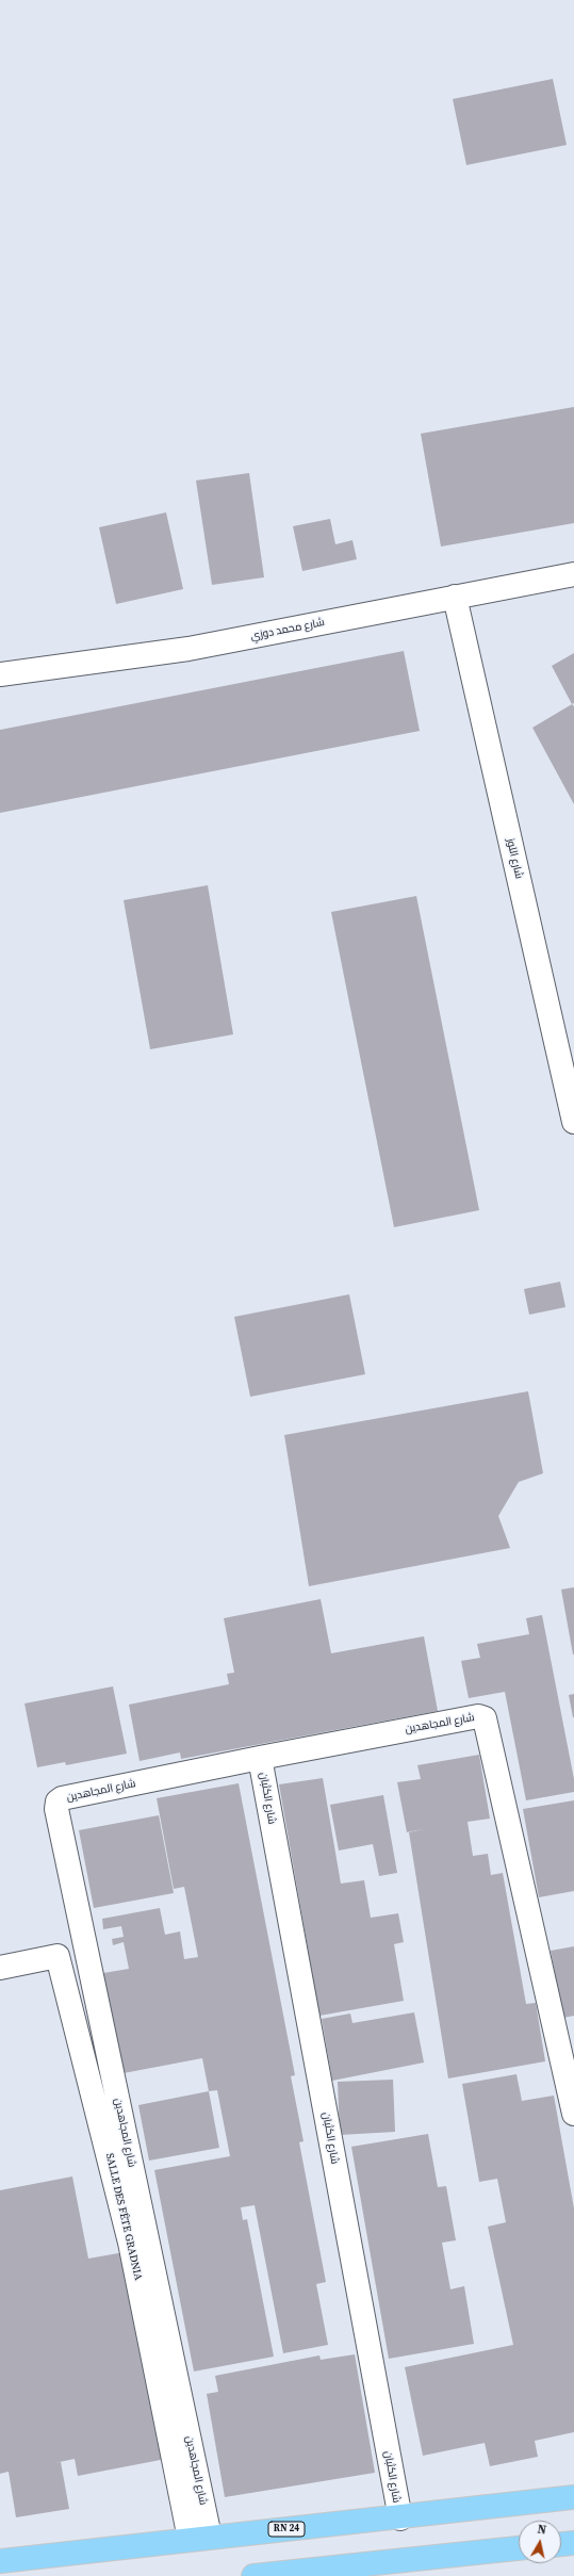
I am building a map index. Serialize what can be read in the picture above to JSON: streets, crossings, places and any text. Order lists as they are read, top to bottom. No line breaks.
{"streets":{"main road":["RN 24"],"street":["شارع محمد دوزي","شارع اللوز","شارع المجاهدين","شارع الكثبان","SALLE DES FÊTE GRADNIA"]},"crossings":[["شارع محمد دوزي","شارع اللوز"],["شارع المجاهدين","شارع الكثبان"],["شارع المجاهدين","SALLE DES FÊTE GRADNIA"],["شارع المجاهدين","RN 24"],["شارع الكثبان","RN 24"],["SALLE DES FÊTE GRADNIA","RN 24"]],"north":"top"}
